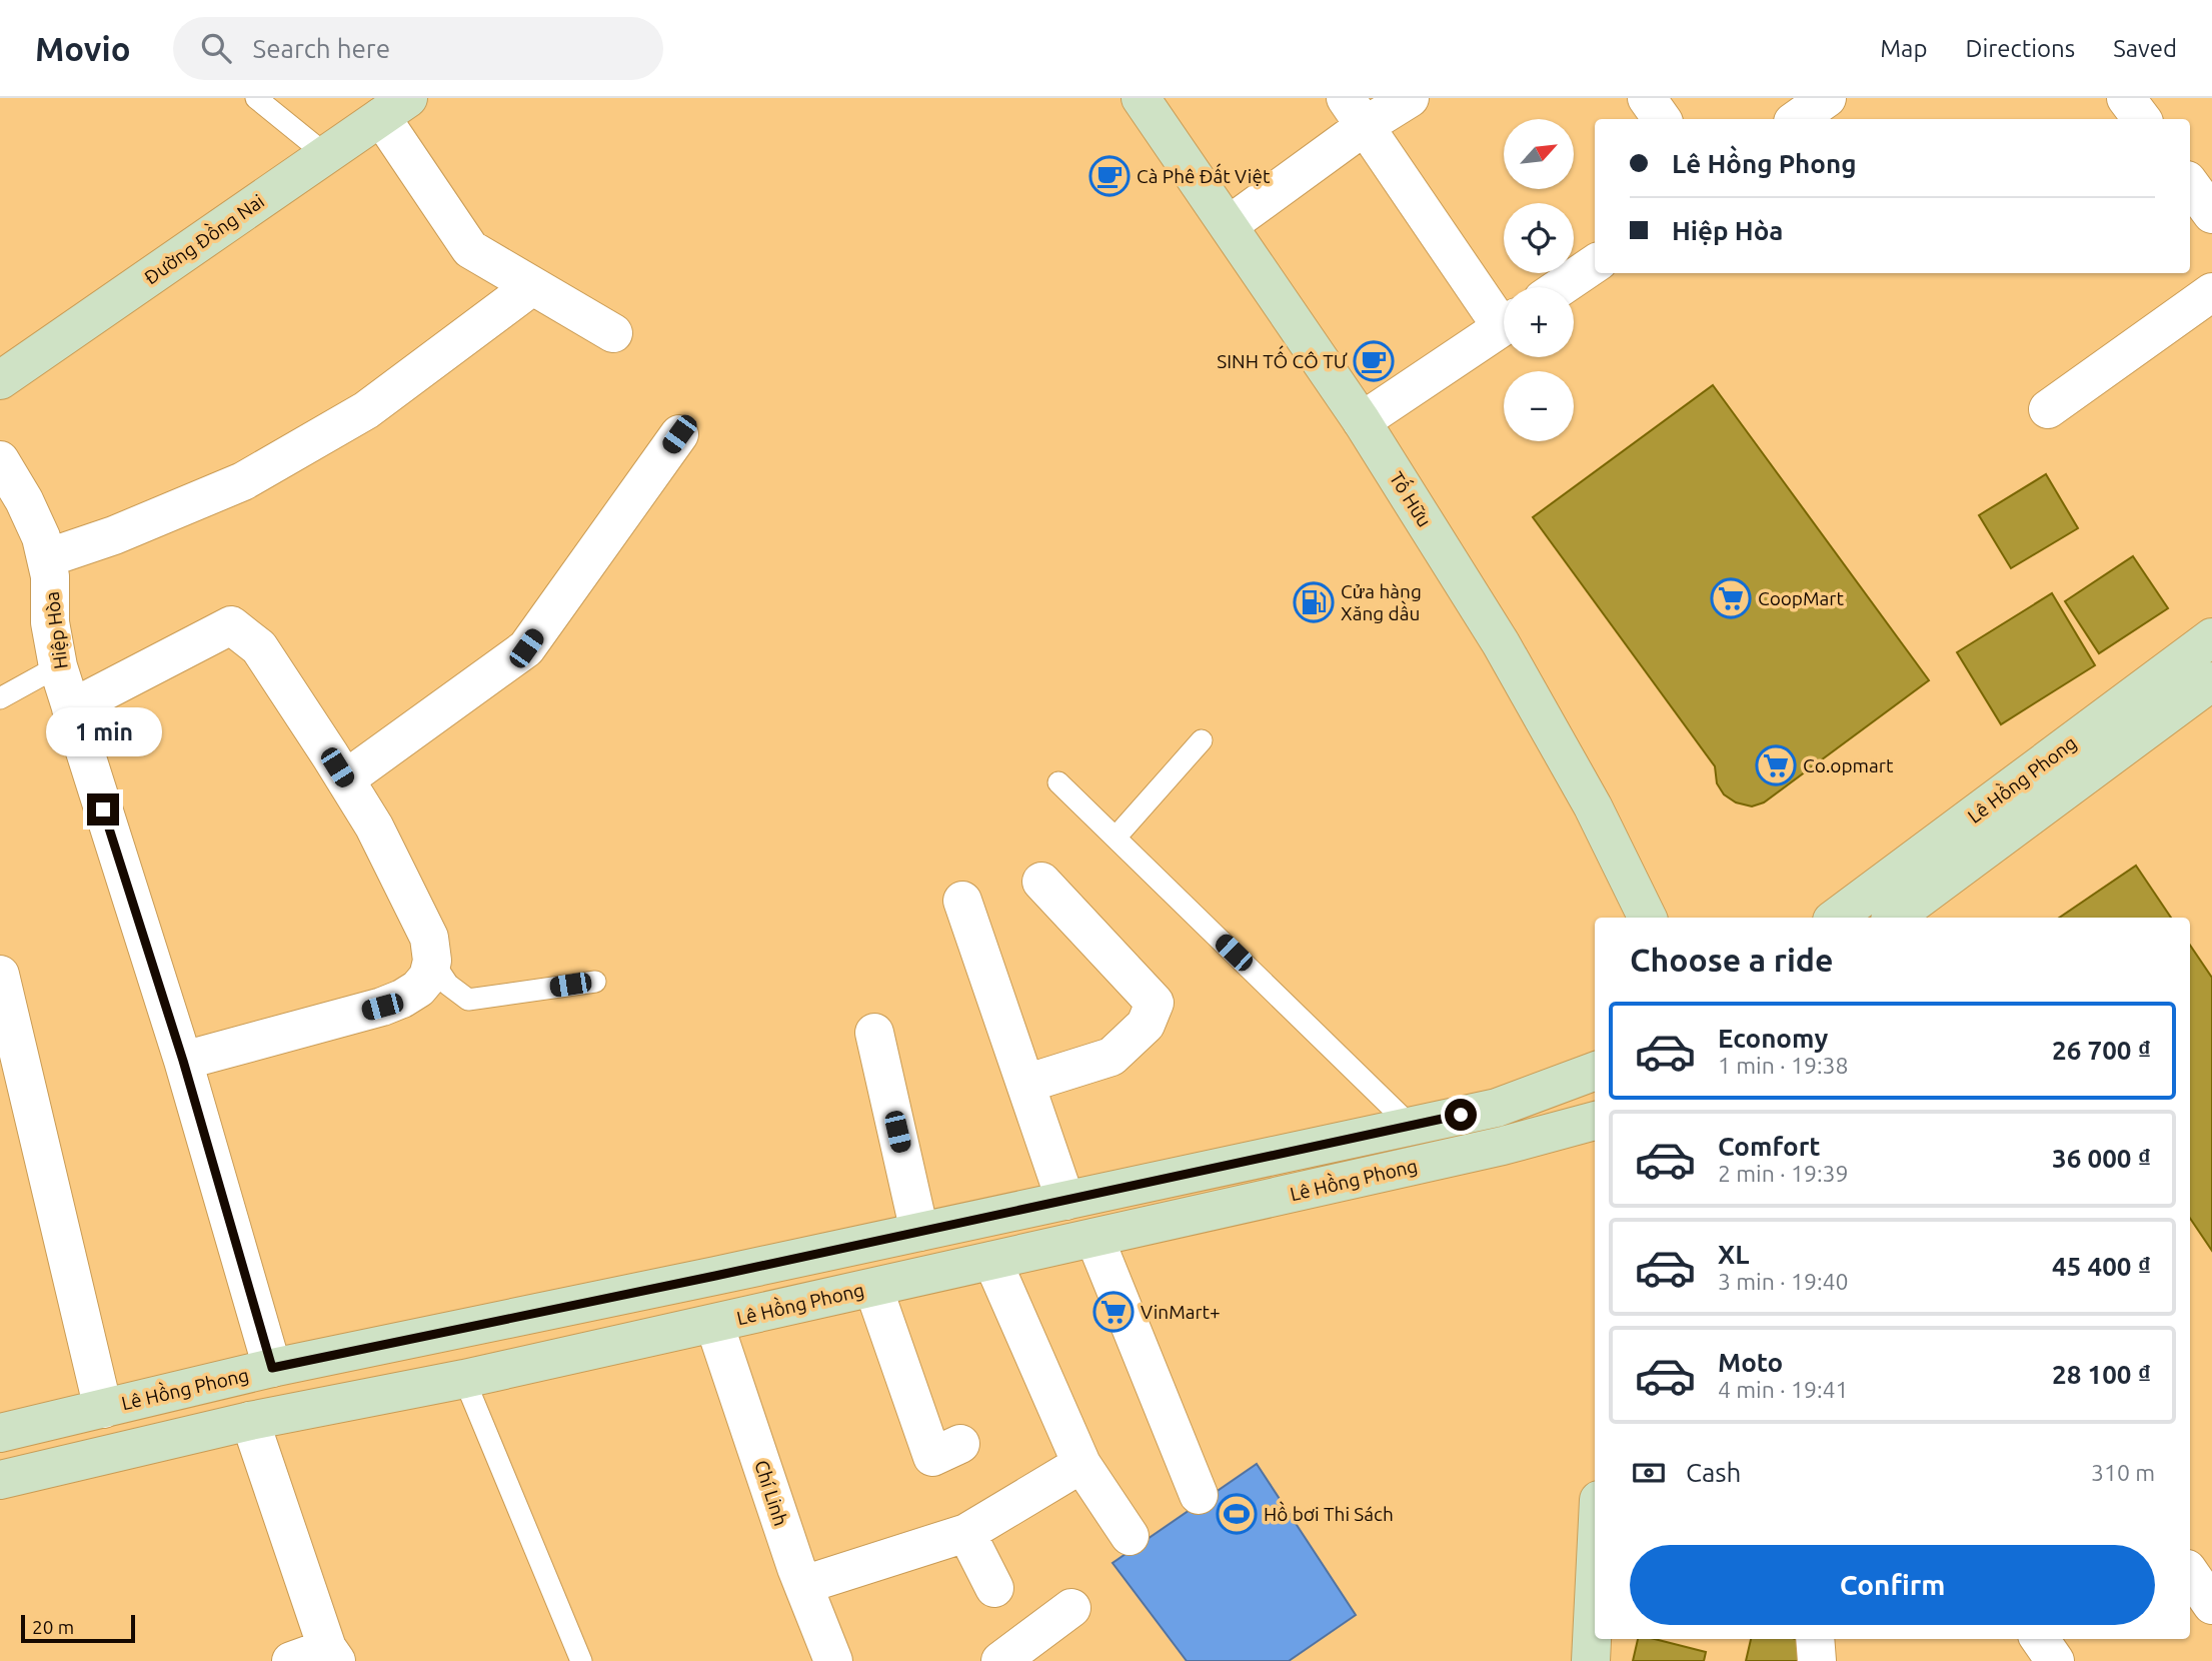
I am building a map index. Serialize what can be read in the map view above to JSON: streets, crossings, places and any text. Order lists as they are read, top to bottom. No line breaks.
{"streets":{"main road":["Đường Đồng Nai","Tố Hữu","Lê Hồng Phong"],"street":["Hiệp Hòa","Chí Linh"]},"crossings":[["Hiệp Hòa","Lê Hồng Phong"],["Lê Hồng Phong","Chí Linh"]],"places":{"cafe":["Cà Phê Đất Việt","SINH TỐ CÔ TƯ"],"supermarket":["CoopMart","Co.opmart","VinMart+"],"fuel station":["Cửa hàng Xăng dầu"],"sports":["Hồ bơi Thi Sách"]},"scale_bar":"20 m","north":"top right","page":{"header":"Movio","search":"Search here","nav":["Map","Directions","Saved"],"map_buttons":["+","−"],"banner":["Lê Hồng Phong","Hiệp Hòa"],"bubble":"1 min","heading":"Choose a ride","list":[{"name":"Economy","note":"1 min · 19:38","value":"26 700 ₫"},{"name":"Comfort","note":"2 min · 19:39","value":"36 000 ₫"},{"name":"XL","note":"3 min · 19:40","value":"45 400 ₫"},{"name":"Moto","note":"4 min · 19:41","value":"28 100 ₫"}],"pay":["Cash","310 m"],"buttons":"Confirm","scale":"20 m"}}
